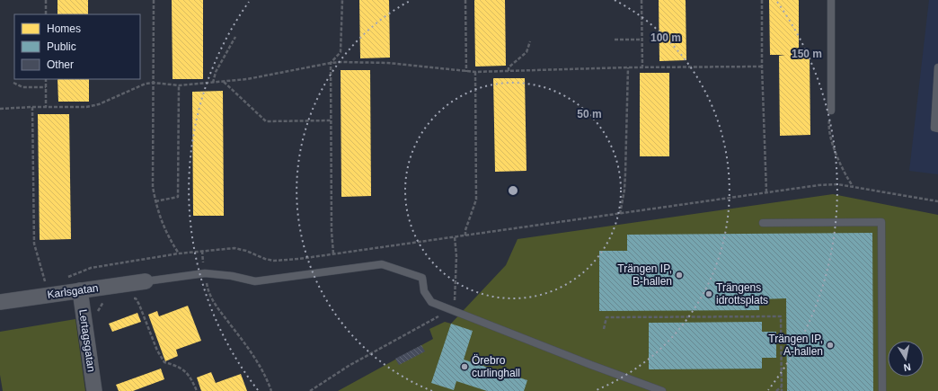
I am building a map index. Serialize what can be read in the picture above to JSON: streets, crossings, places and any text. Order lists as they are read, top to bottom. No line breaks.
{"streets":{"street":["Karlsgatan","Lertagsgatan"]},"crossings":[["Karlsgatan","Lertagsgatan"]],"places":["Trängen IP, B-hallen","Trängens idrottsplats","Trängen IP, A-hallen","Örebro curlinghall"],"legend":["Homes","Public","Other"],"north":"bottom","rings":["100 m","150 m","50 m"]}
